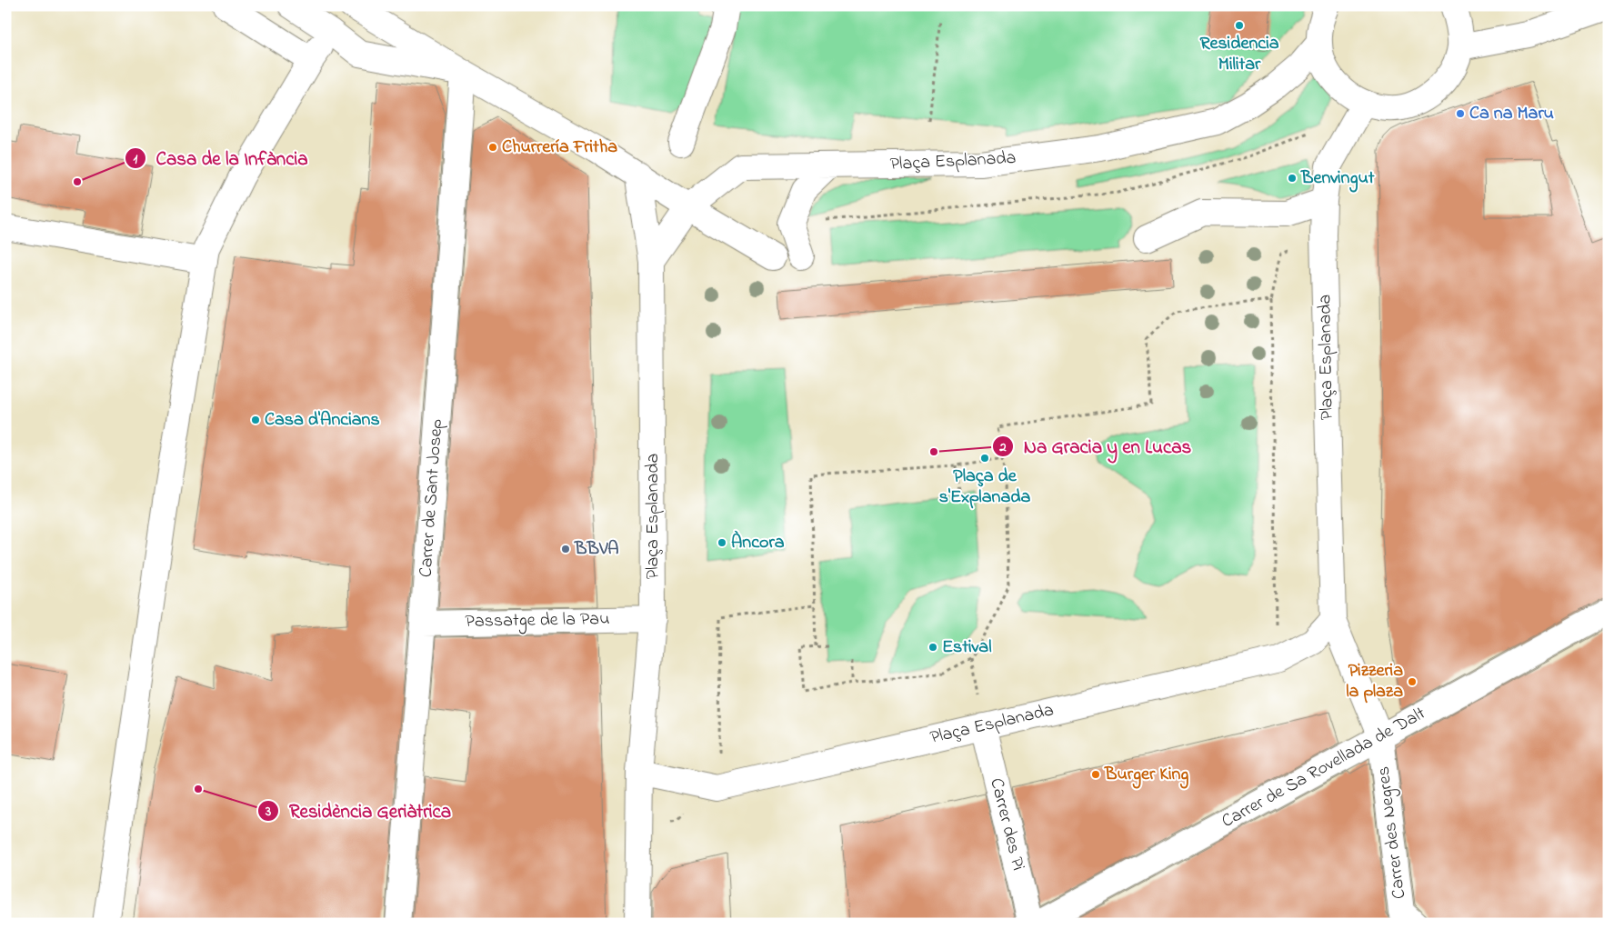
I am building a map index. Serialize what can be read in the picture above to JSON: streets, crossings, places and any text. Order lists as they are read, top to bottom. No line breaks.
{"streets":{"street":["Plaça Esplanada","Carrer de Sant Josep","Passatge de la Pau","Carrer de Sa Rovellada de Dalt","Carrer des Pi","Carrer des Negres"]},"crossings":[["Plaça Esplanada","Passatge de la Pau"],["Plaça Esplanada","Carrer de Sa Rovellada de Dalt"],["Plaça Esplanada","Carrer des Pi"],["Plaça Esplanada","Carrer des Negres"],["Carrer de Sant Josep","Passatge de la Pau"],["Carrer de Sa Rovellada de Dalt","Carrer des Negres"]],"places":["Residencia Militar","Ca na Maru","Churrería Fritha","Benvingut","Casa de la Infància","Casa d'Ancians","Na Gracia y en Lucas","Plaça de s'Explanada","Àncora","BBVA","Estival","Pizzeria la plaza","Burger King","Residència Geriàtrica"]}
